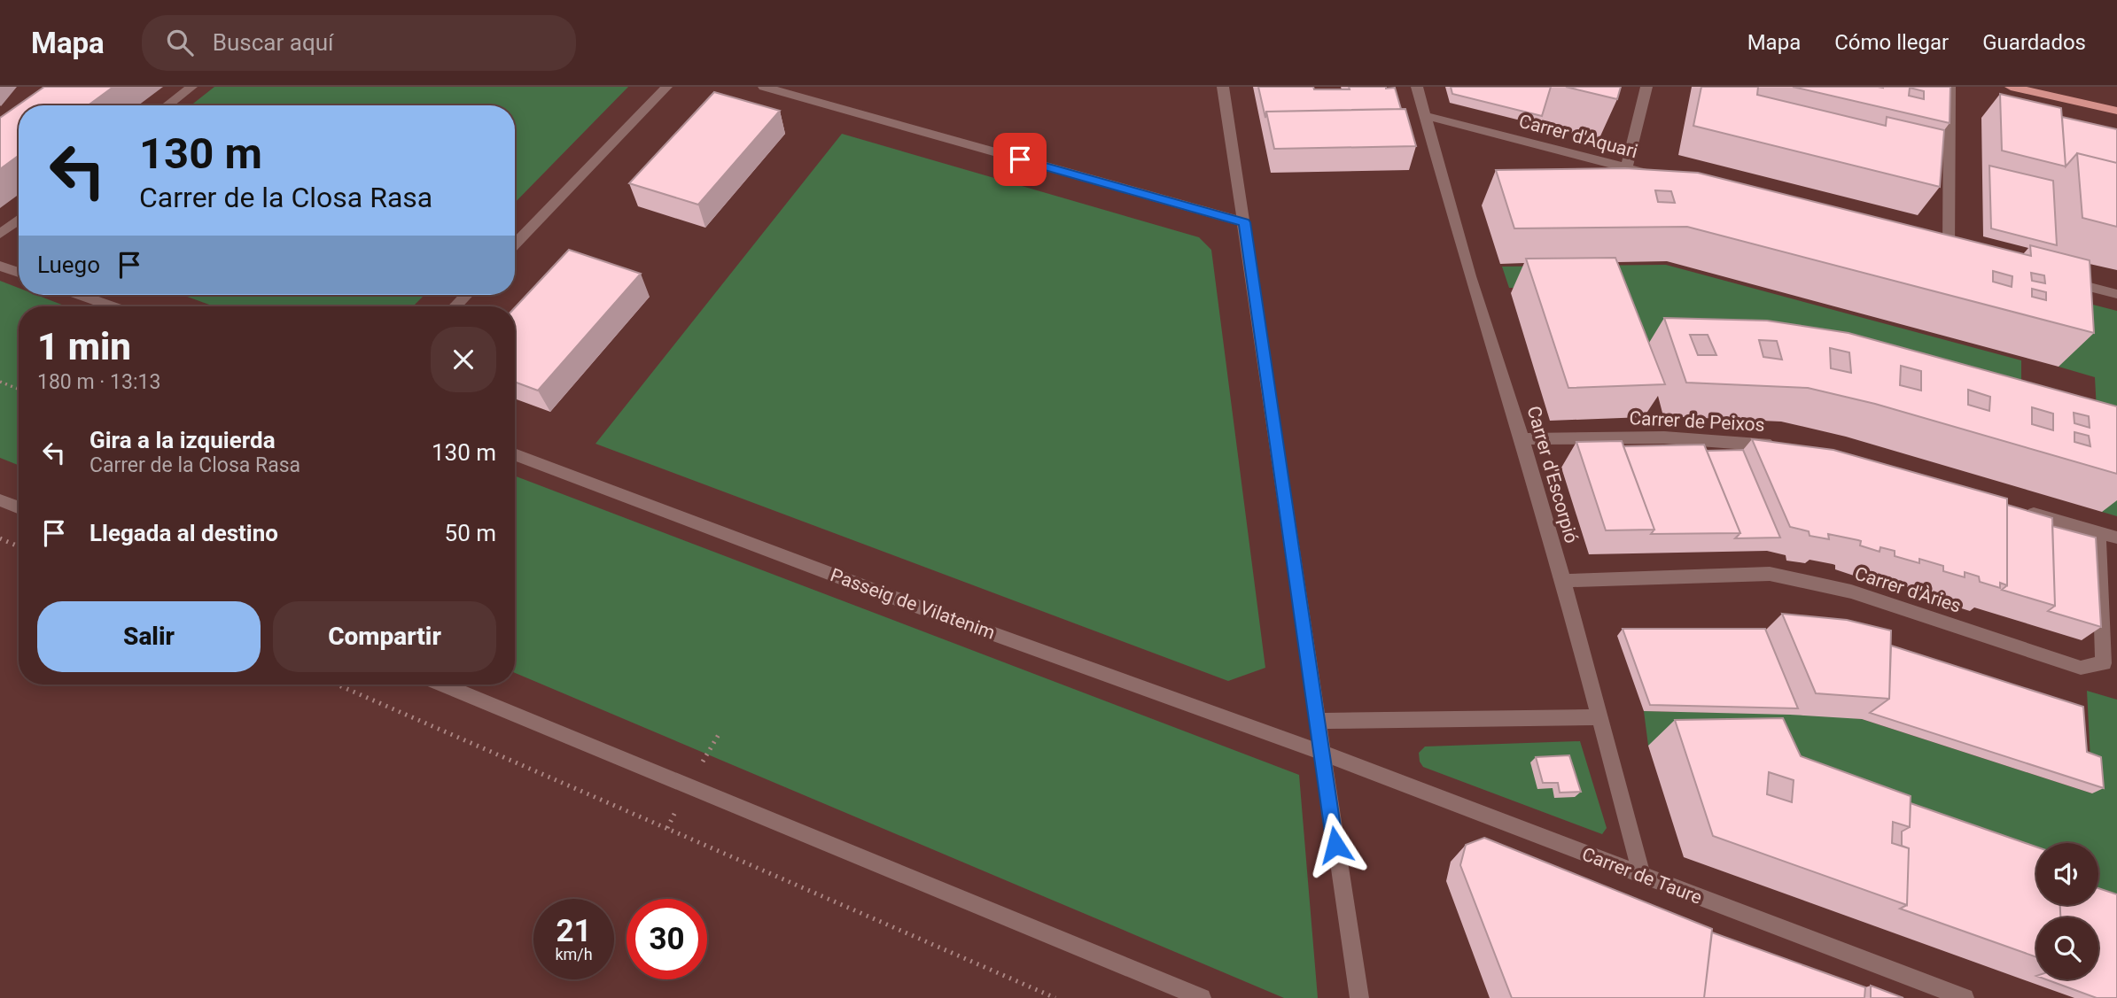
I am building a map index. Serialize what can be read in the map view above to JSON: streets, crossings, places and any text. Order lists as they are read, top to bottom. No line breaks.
{"streets":{"street":["Carrer d'Aquari","Carrer de Peixos","Carrer d'Escorpió","Carrer d'Àries","Passeig de Vilatenim","Carrer de Taure"]},"crossings":[["Carrer d'Aquari","Carrer d'Escorpió"],["Carrer de Peixos","Carrer d'Escorpió"],["Carrer d'Escorpió","Carrer d'Àries"],["Carrer d'Escorpió","Carrer de Taure"],["Passeig de Vilatenim","Carrer de Taure"]],"page":{"header":"Mapa","search":"Buscar aquí","nav":["Mapa","Cómo llegar","Guardados"],"turn":["130 m","Carrer de la Closa Rasa"],"then":"Luego","heading":["1 min","180 m · 13:13"],"list":[{"name":"Gira a la izquierda","note":"Carrer de la Closa Rasa","value":"130 m"},{"name":"Llegada al destino","value":"50 m"}],"buttons":["Salir","Compartir"],"speed":"21 km/h","limit":"30"}}
